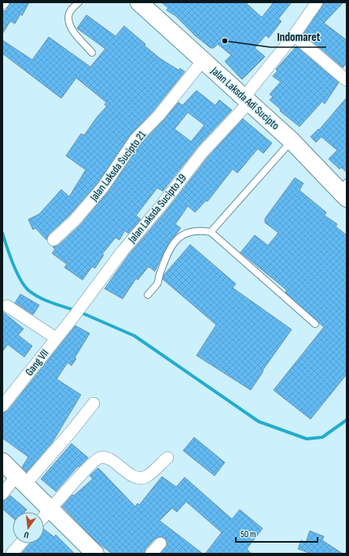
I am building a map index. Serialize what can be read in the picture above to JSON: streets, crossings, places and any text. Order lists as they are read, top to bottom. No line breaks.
{"streets":{"main road":["Jalan Laksda Adi Sucipto"],"street":["Jalan Laksda Sucipto 21","Jalan Laksda Sucipto 19","Gang VII"]},"crossings":[["Jalan Laksda Adi Sucipto","Jalan Laksda Sucipto 21"],["Jalan Laksda Adi Sucipto","Jalan Laksda Sucipto 19"],["Jalan Laksda Sucipto 19","Gang VII"]],"places":["Indomaret"],"scale_bar":"50 m","north":"bottom"}
